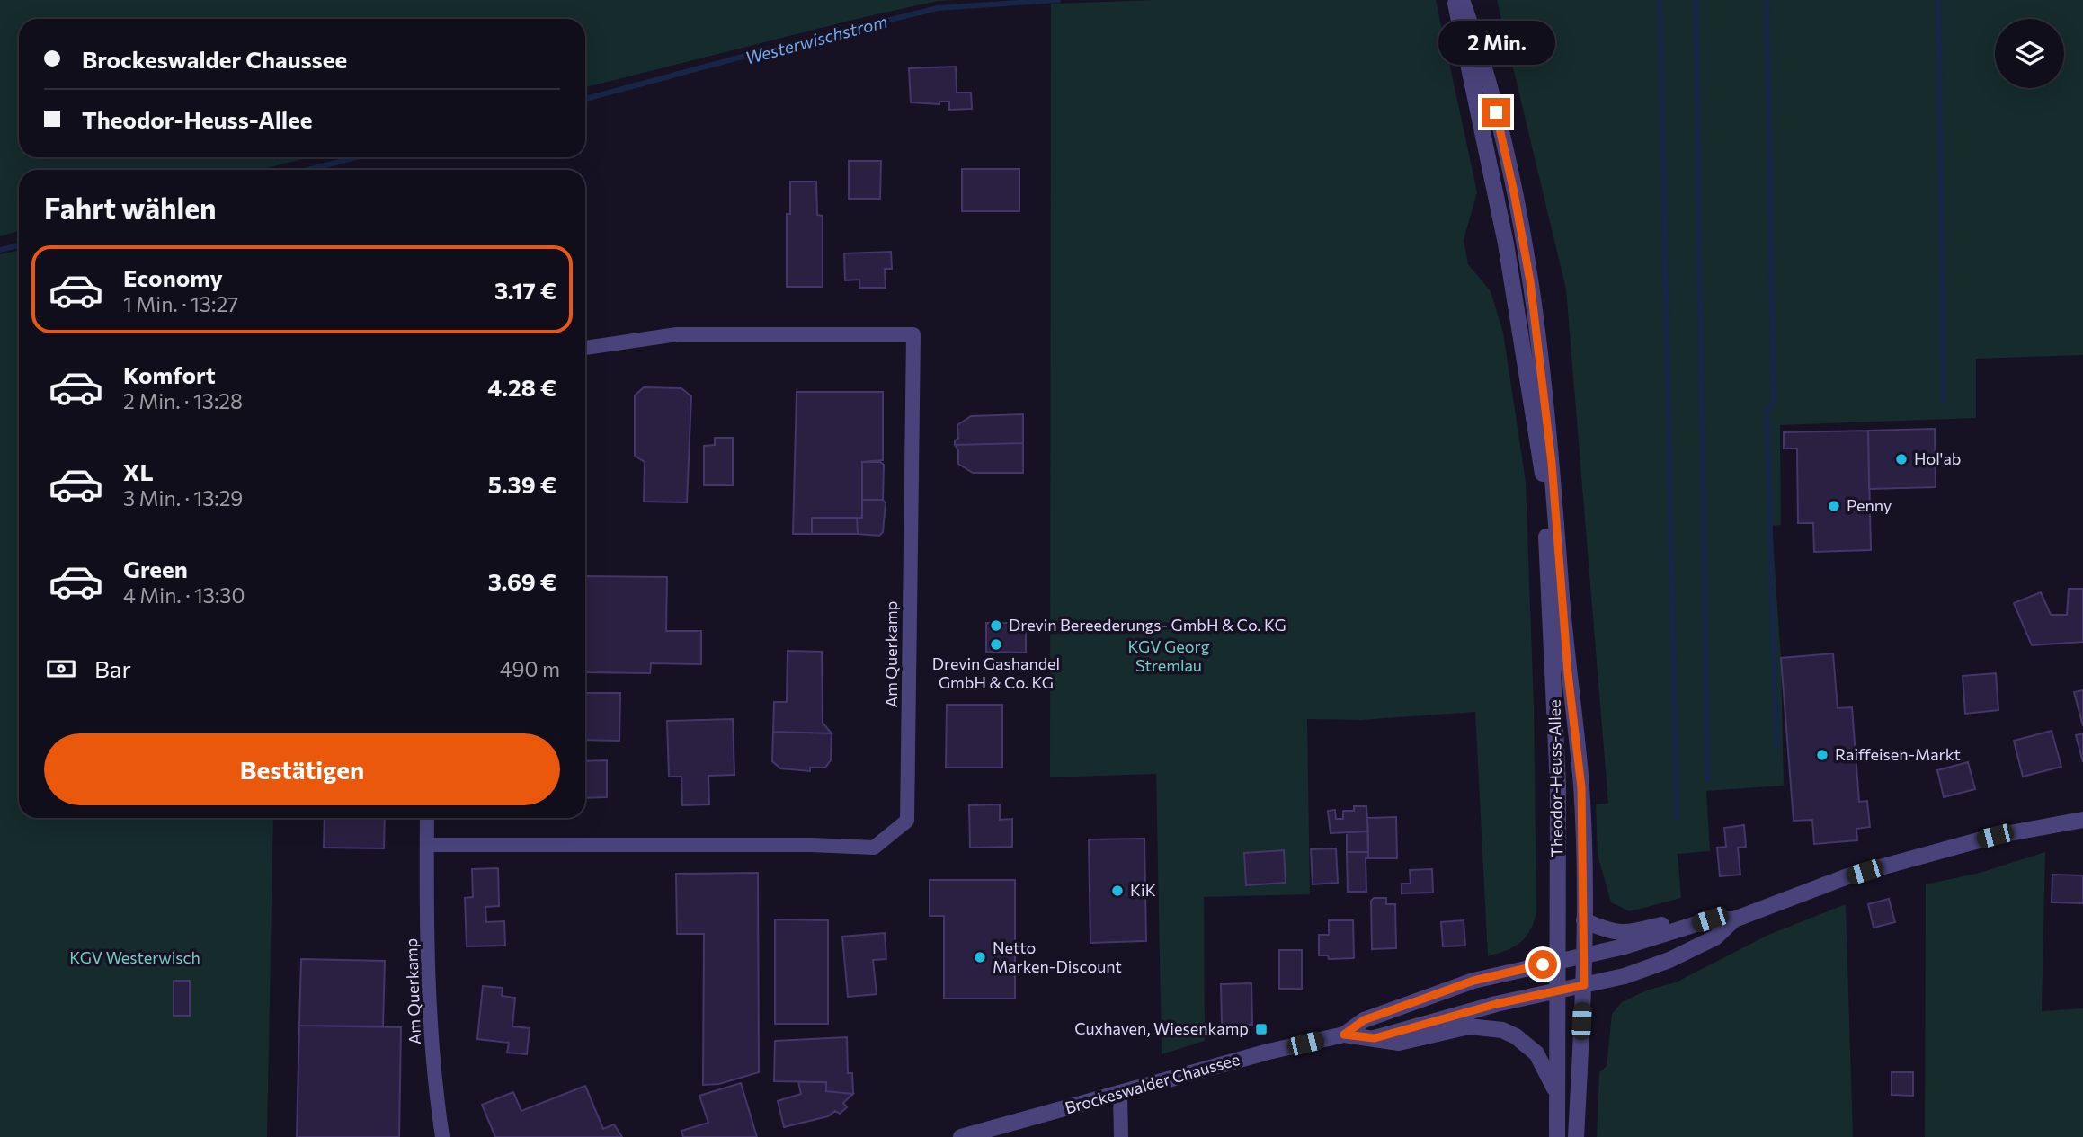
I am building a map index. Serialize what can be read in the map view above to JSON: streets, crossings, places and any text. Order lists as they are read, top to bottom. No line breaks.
{"streets":{"street":["Am Querkamp","Theodor-Heuss-Allee","Brockeswalder Chaussee"]},"crossings":[["Theodor-Heuss-Allee","Brockeswalder Chaussee"]],"water":["Westerwischstrom"],"parks":["KGV Georg Stremlau","KGV Westerwisch"],"places":{"other":["Hol'ab","Penny","Drevin Bereederungs- GmbH & Co. KG","Drevin Gashandel GmbH & Co. KG","Raiffeisen-Markt","KiK","Netto Marken-Discount"],"transit":["Cuxhaven, Wiesenkamp"]},"page":{"banner":["Brockeswalder Chaussee","Theodor-Heuss-Allee"],"bubble":"2 Min.","heading":"Fahrt wählen","list":[{"name":"Economy","note":"1 Min. · 13:27","value":"3.17 €"},{"name":"Komfort","note":"2 Min. · 13:28","value":"4.28 €"},{"name":"XL","note":"3 Min. · 13:29","value":"5.39 €"},{"name":"Green","note":"4 Min. · 13:30","value":"3.69 €"}],"pay":["Bar","490 m"],"buttons":"Bestätigen"}}
